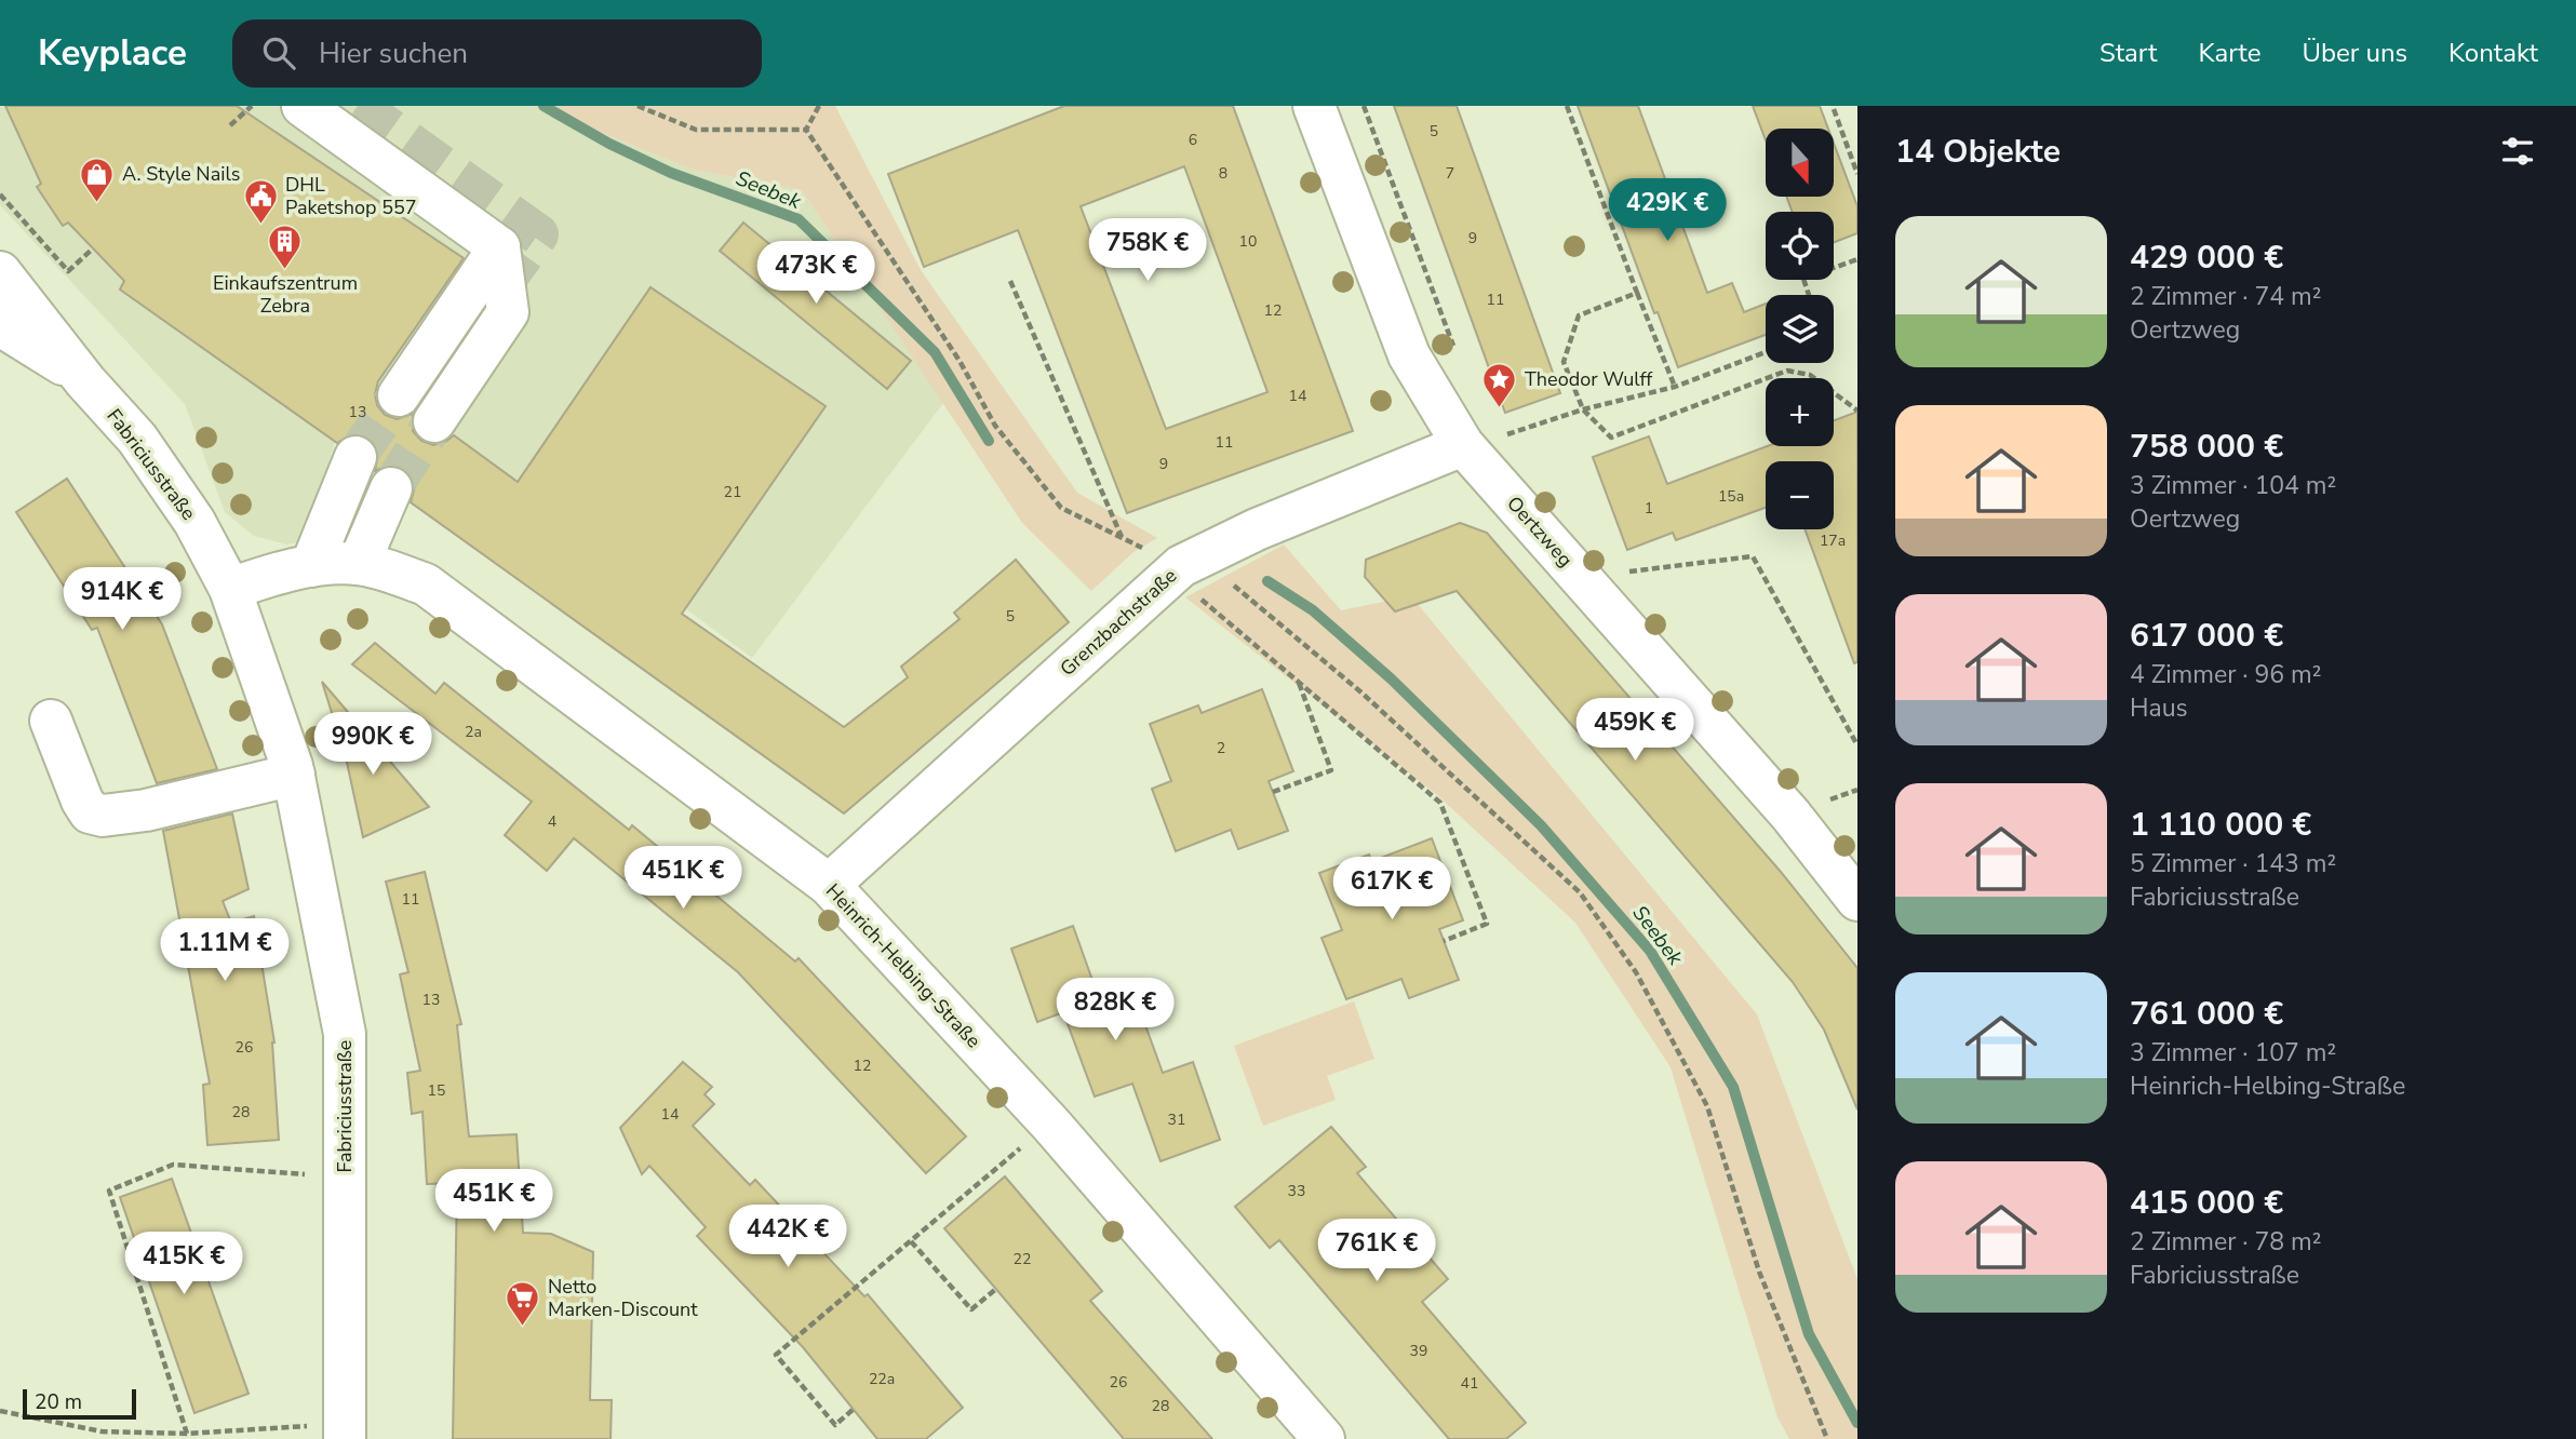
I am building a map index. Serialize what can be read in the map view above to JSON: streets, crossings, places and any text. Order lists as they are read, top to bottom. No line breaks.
{"streets":{"street":["Fabriciusstraße","Oertzweg","Grenzbachstraße","Heinrich-Helbing-Straße"]},"crossings":[["Fabriciusstraße","Heinrich-Helbing-Straße"],["Oertzweg","Grenzbachstraße"],["Grenzbachstraße","Heinrich-Helbing-Straße"]],"water":["Seebek"],"places":{"shop":["A. Style Nails"],"public building":["DHL Paketshop 557"],"building":["Einkaufszentrum Zebra"],"place":["Theodor Wulff"],"supermarket":["Netto Marken-Discount"]},"house_numbers":["5","6","8","7","9","10","11","12","14","13","11","9","21","15a","1","17a","5","2a","2","4","11","13","26","12","15","28","14","31","33","22","39","22a","26","41","28"],"scale_bar":"20 m","north":"bottom","page":{"header":"Keyplace","search":"Hier suchen","nav":["Start","Karte","Über uns","Kontakt"],"heading":"14 Objekte","map_buttons":["+","−"],"price":["429K €","758K €","473K €","914K €","459K €","990K €","451K €","617K €","1.11M €","828K €","451K €","442K €","761K €","415K €"],"list":[{"name":"429 000 €","note":"2 Zimmer · 74 m² · Oertzweg"},{"name":"758 000 €","note":"3 Zimmer · 104 m² · Oertzweg"},{"name":"617 000 €","note":"4 Zimmer · 96 m² · Haus"},{"name":"1 110 000 €","note":"5 Zimmer · 143 m² · Fabriciusstraße"},{"name":"761 000 €","note":"3 Zimmer · 107 m² · Heinrich-Helbing-Straße"},{"name":"415 000 €","note":"2 Zimmer · 78 m² · Fabriciusstraße"}],"scale":"20 m"}}
